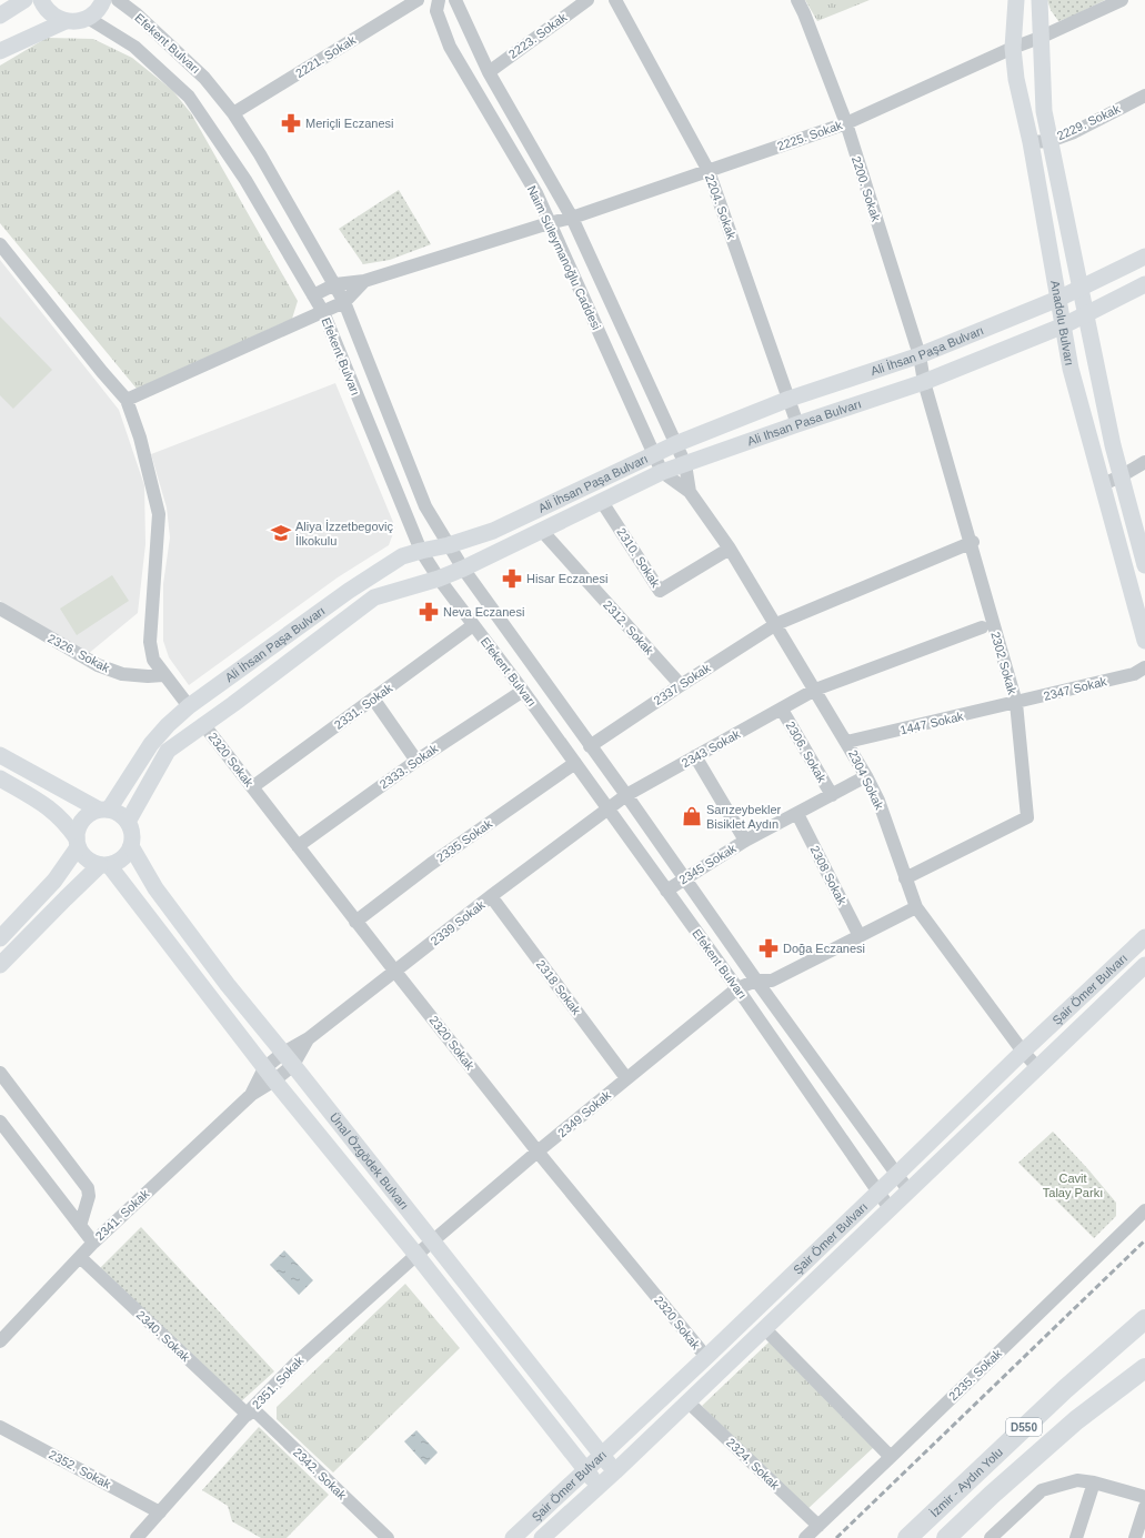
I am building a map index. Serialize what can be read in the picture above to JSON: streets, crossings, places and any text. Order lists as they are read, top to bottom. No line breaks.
{"streets":{"highway":["D550","İzmir - Aydın Yolu"],"main road":["Anadolu Bulvarı","Ali İhsan Paşa Bulvarı","Ali Ihsan Pasa Bulvarı","Şair Ömer Bulvarı","Ünal Özgödek Bulvarı"],"street":["2223. Sokak","Efekent Bulvarı","2221. Sokak","2229. Sokak","2225. Sokak","2200. Sokak","2204. Sokak","Naim Süleymanoğlu Caddesi","2310. Sokak","2312. Sokak","2326. Sokak","2302 Sokak","2337 Sokak","2347 Sokak","2331. Sokak","1447 Sokak","2343 Sokak","2306. Sokak","2320 Sokak","2333. Sokak","2304 Sokak","2335 Sokak","2345 Sokak","2308 Sokak","2339 Sokak","2318 Sokak","2349 Sokak","2341. Sokak","2340. Sokak","2235. Sokak","2351. Sokak","2324. Sokak","2352. Sokak","2342. Sokak"]},"crossings":[["2223. Sokak","Naim Süleymanoğlu Caddesi"],["Efekent Bulvarı","2221. Sokak"],["Efekent Bulvarı","2225. Sokak"],["Efekent Bulvarı","Ali İhsan Paşa Bulvarı"],["Efekent Bulvarı","2337 Sokak"],["Efekent Bulvarı","2331. Sokak"],["Efekent Bulvarı","2343 Sokak"],["Efekent Bulvarı","2333. Sokak"],["Efekent Bulvarı","2335 Sokak"],["Efekent Bulvarı","2345 Sokak"],["Efekent Bulvarı","2339 Sokak"],["Efekent Bulvarı","Şair Ömer Bulvarı"],["Efekent Bulvarı","2349 Sokak"],["2229. Sokak","Anadolu Bulvarı"],["2225. Sokak","2200. Sokak"],["2225. Sokak","2204. Sokak"],["2225. Sokak","Naim Süleymanoğlu Caddesi"],["2225. Sokak","Anadolu Bulvarı"],["2200. Sokak","Ali İhsan Paşa Bulvarı"],["2200. Sokak","Ali Ihsan Pasa Bulvarı"],["2200. Sokak","2302 Sokak"],["2204. Sokak","Ali İhsan Paşa Bulvarı"],["2204. Sokak","Ali Ihsan Pasa Bulvarı"],["Naim Süleymanoğlu Caddesi","Ali İhsan Paşa Bulvarı"],["Naim Süleymanoğlu Caddesi","Ali Ihsan Pasa Bulvarı"],["Naim Süleymanoğlu Caddesi","2304 Sokak"],["Anadolu Bulvarı","Ali İhsan Paşa Bulvarı"],["Ali İhsan Paşa Bulvarı","Ali Ihsan Pasa Bulvarı"],["Ali İhsan Paşa Bulvarı","2310. Sokak"],["Ali İhsan Paşa Bulvarı","2312. Sokak"],["Ali İhsan Paşa Bulvarı","2320 Sokak"],["Ali İhsan Paşa Bulvarı","Ünal Özgödek Bulvarı"],["Ali Ihsan Pasa Bulvarı","2302 Sokak"],["2310. Sokak","2304 Sokak"],["2312. Sokak","2337 Sokak"],["2302 Sokak","2337 Sokak"],["2302 Sokak","2347 Sokak"],["2302 Sokak","1447 Sokak"],["2302 Sokak","2304 Sokak"],["2337 Sokak","2304 Sokak"],["2347 Sokak","1447 Sokak"],["2331. Sokak","2320 Sokak"],["1447 Sokak","2304 Sokak"],["2343 Sokak","2306. Sokak"],["2343 Sokak","2304 Sokak"],["2343 Sokak","2339 Sokak"],["2306. Sokak","2345 Sokak"],["2320 Sokak","2333. Sokak"],["2320 Sokak","2335 Sokak"],["2320 Sokak","2339 Sokak"],["2320 Sokak","Şair Ömer Bulvarı"],["2320 Sokak","2349 Sokak"],["2304 Sokak","2345 Sokak"],["2304 Sokak","Şair Ömer Bulvarı"],["2304 Sokak","2349 Sokak"],["2345 Sokak","2308 Sokak"],["2308 Sokak","2349 Sokak"],["2339 Sokak","2318 Sokak"],["2339 Sokak","Ünal Özgödek Bulvarı"],["2318 Sokak","2349 Sokak"],["Şair Ömer Bulvarı","Ünal Özgödek Bulvarı"],["Şair Ömer Bulvarı","2324. Sokak"],["2349 Sokak","Ünal Özgödek Bulvarı"],["2349 Sokak","2351. Sokak"],["Ünal Özgödek Bulvarı","2341. Sokak"],["Ünal Özgödek Bulvarı","2351. Sokak"],["2341. Sokak","2340. Sokak"],["2340. Sokak","2351. Sokak"],["2340. Sokak","2342. Sokak"],["2235. Sokak","2324. Sokak"],["2351. Sokak","2352. Sokak"],["2351. Sokak","2342. Sokak"]],"parks":["Cavit Talay Parkı"],"places":{"pharmacy":["Meriçli Eczanesi","Hisar Eczanesi","Neva Eczanesi","Doğa Eczanesi"],"school or university":["Aliya İzzetbegoviç İlkokulu"],"shop":["Sarızeybekler Bisiklet Aydın"]}}
